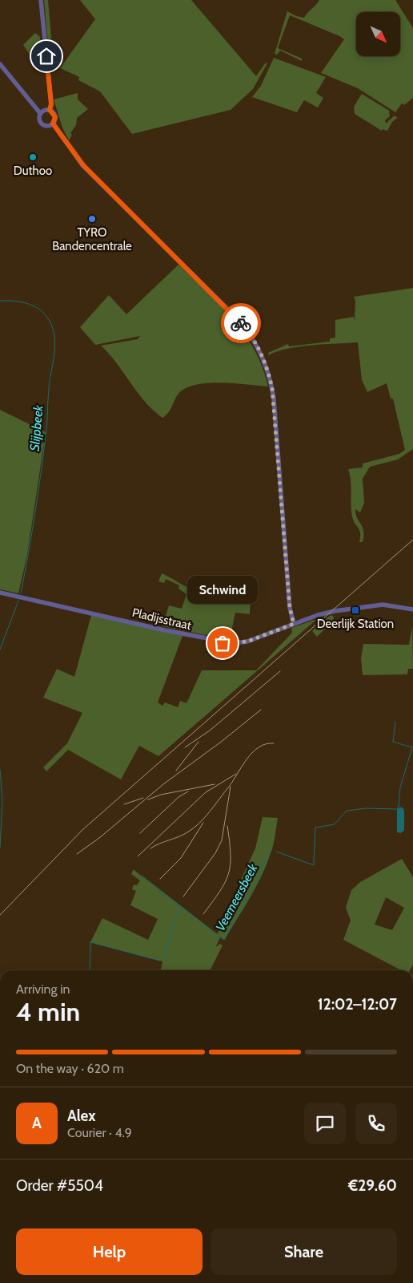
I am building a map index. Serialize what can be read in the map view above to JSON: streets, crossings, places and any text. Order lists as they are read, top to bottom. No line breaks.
{"streets":{"street":["Pladijsstraat"]},"water":["Slijpbeek","Veemeersbeek"],"places":{"other":["Duthoo","TYRO Bandencentrale","Schwind"],"transit":["Deerlijk Station"]},"north":"bottom right","page":{"bubble":"Schwind","heading":["4 min","Arriving in","12:02–12:07"],"panel":["Alex","Courier · 4.9","Order #5504","€29.60"],"bar":"On the way · 620 m","round":"A","buttons":["Help","Share"]}}
